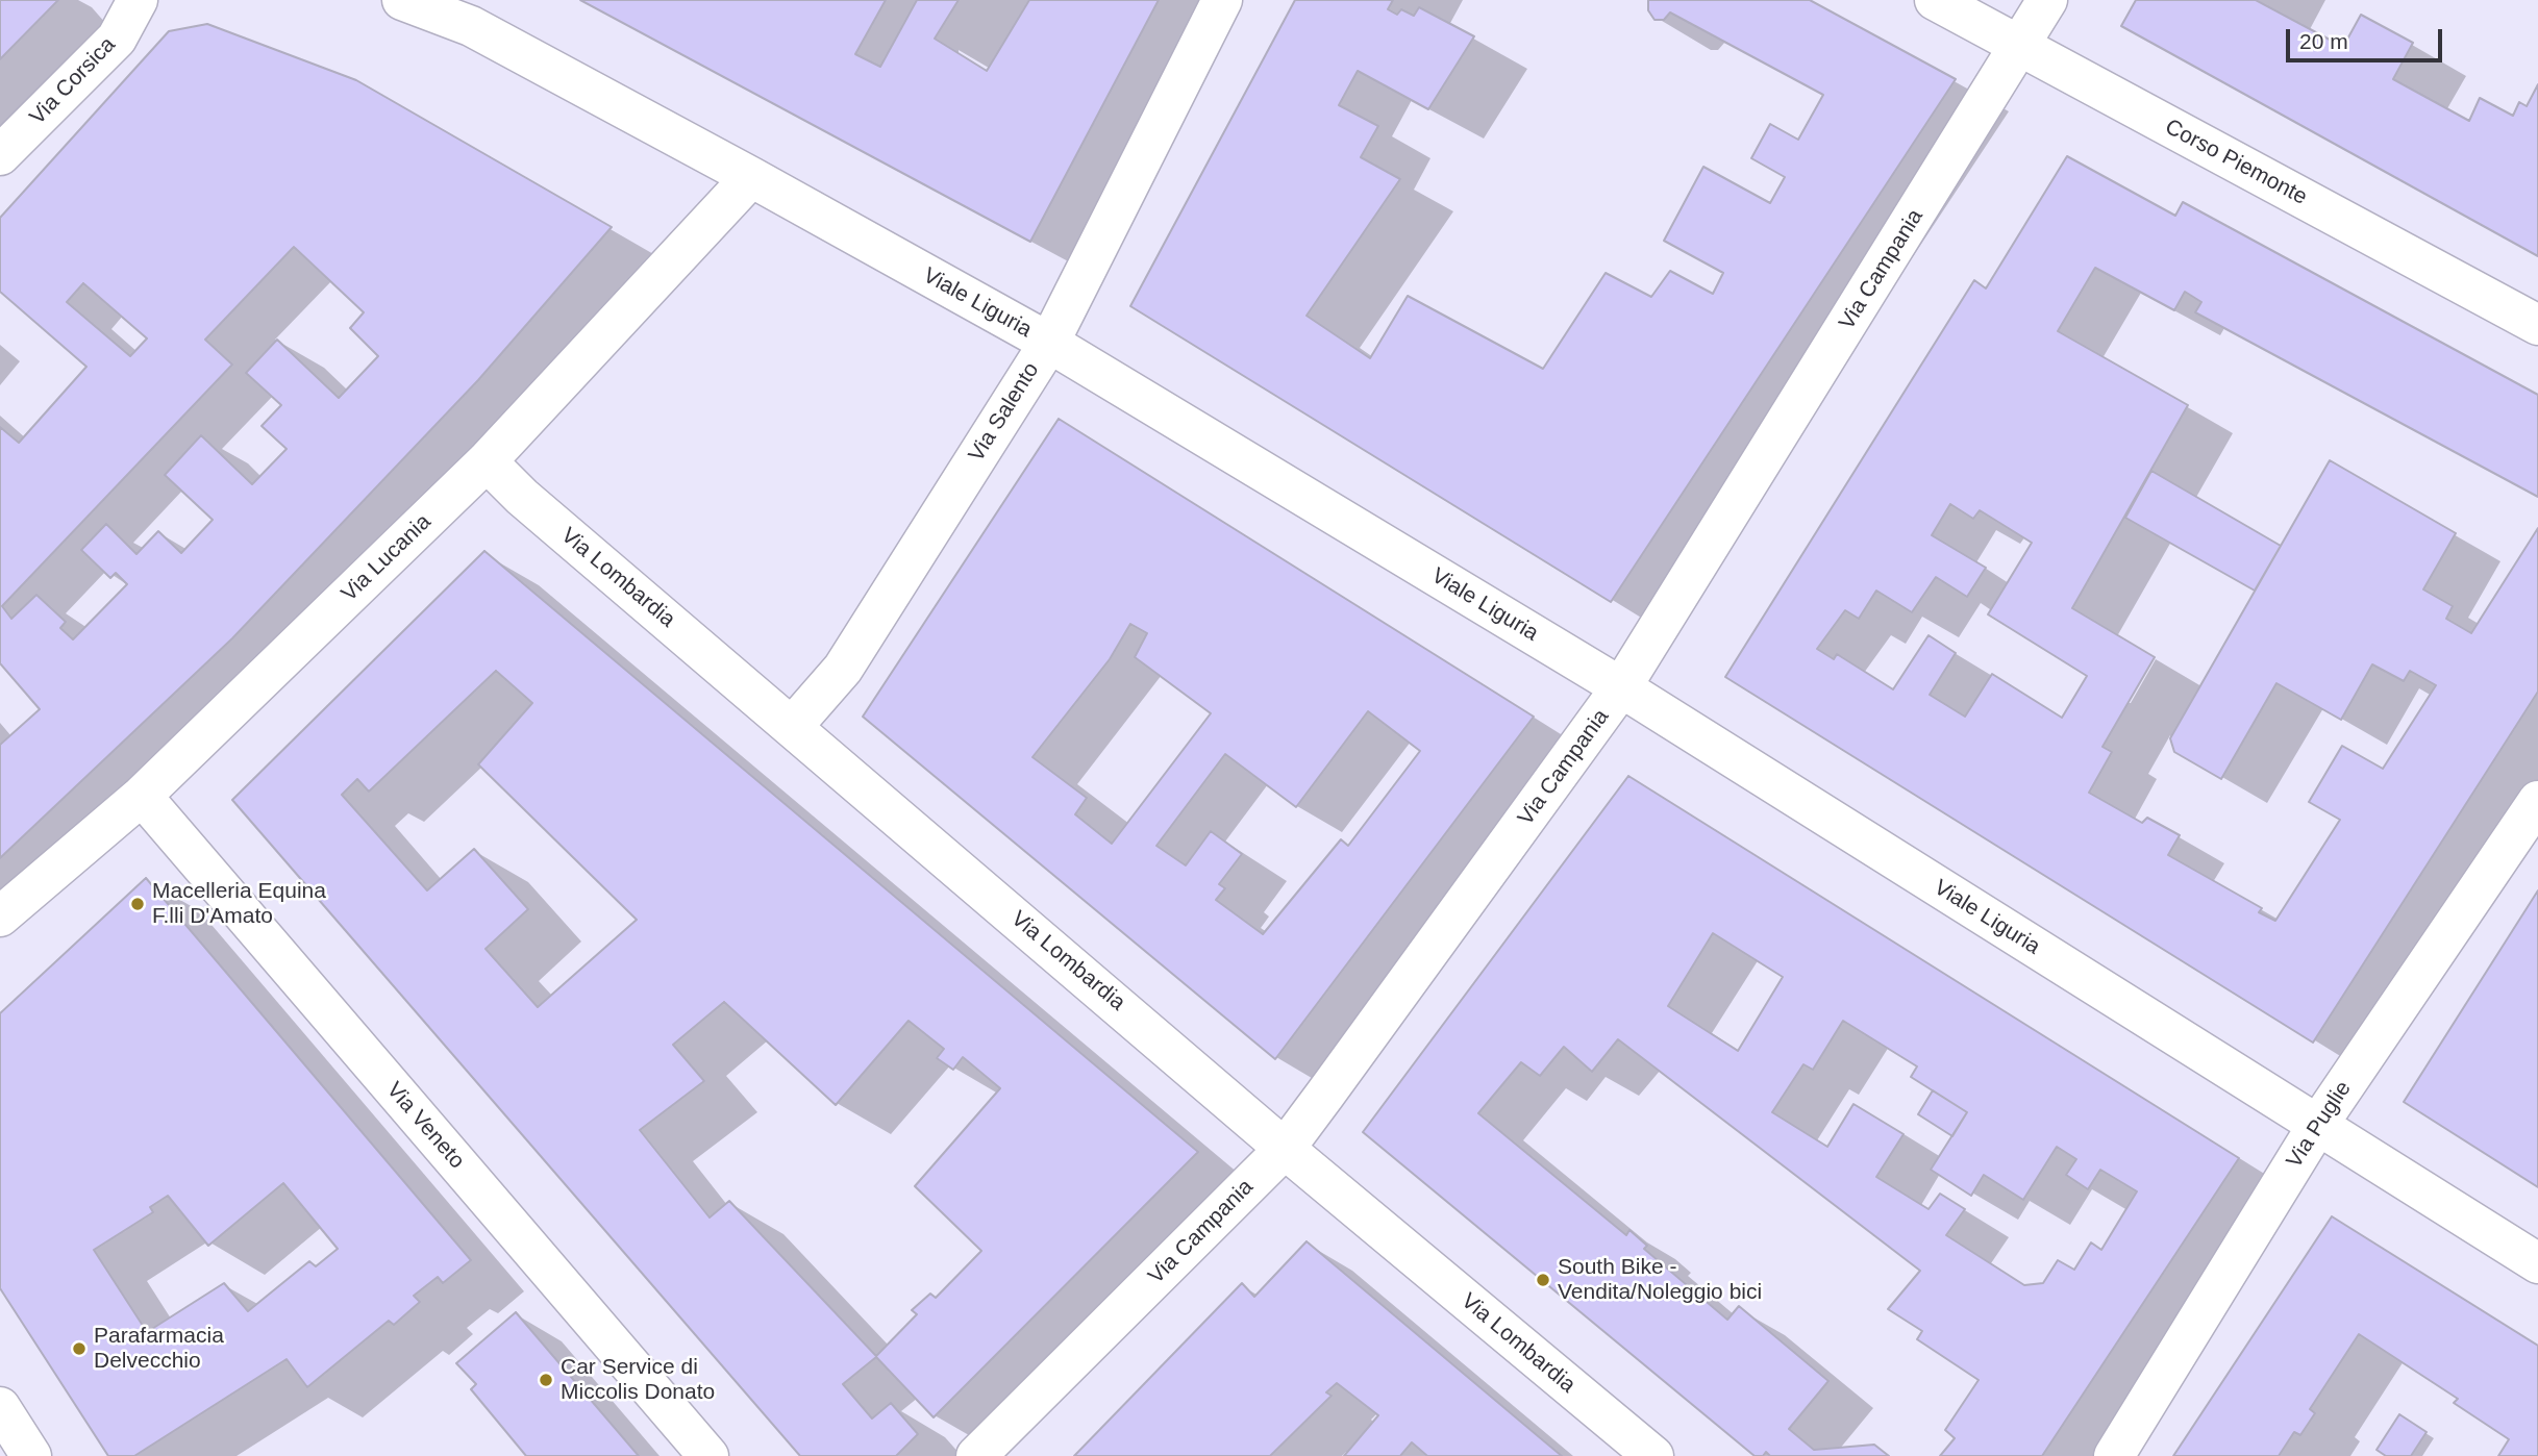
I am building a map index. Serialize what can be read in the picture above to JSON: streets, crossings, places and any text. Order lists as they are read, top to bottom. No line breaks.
{"streets":{"street":["Via Corsica","Corso Piemonte","Via Campania","Viale Liguria","Via Salento","Via Lucania","Via Lombardia","Via Puglie","Via Veneto"]},"crossings":[["Corso Piemonte","Via Campania"],["Via Campania","Viale Liguria"],["Via Campania","Via Lombardia"],["Viale Liguria","Via Salento"],["Viale Liguria","Via Lucania"],["Viale Liguria","Via Puglie"],["Via Salento","Via Lombardia"],["Via Lucania","Via Lombardia"],["Via Lucania","Via Veneto"]],"places":["Macelleria Equina F.lli D'Amato","South Bike - Vendita/Noleggio bici","Parafarmacia Delvecchio","Car Service di Miccolis Donato"],"scale_bar":"20 m"}
